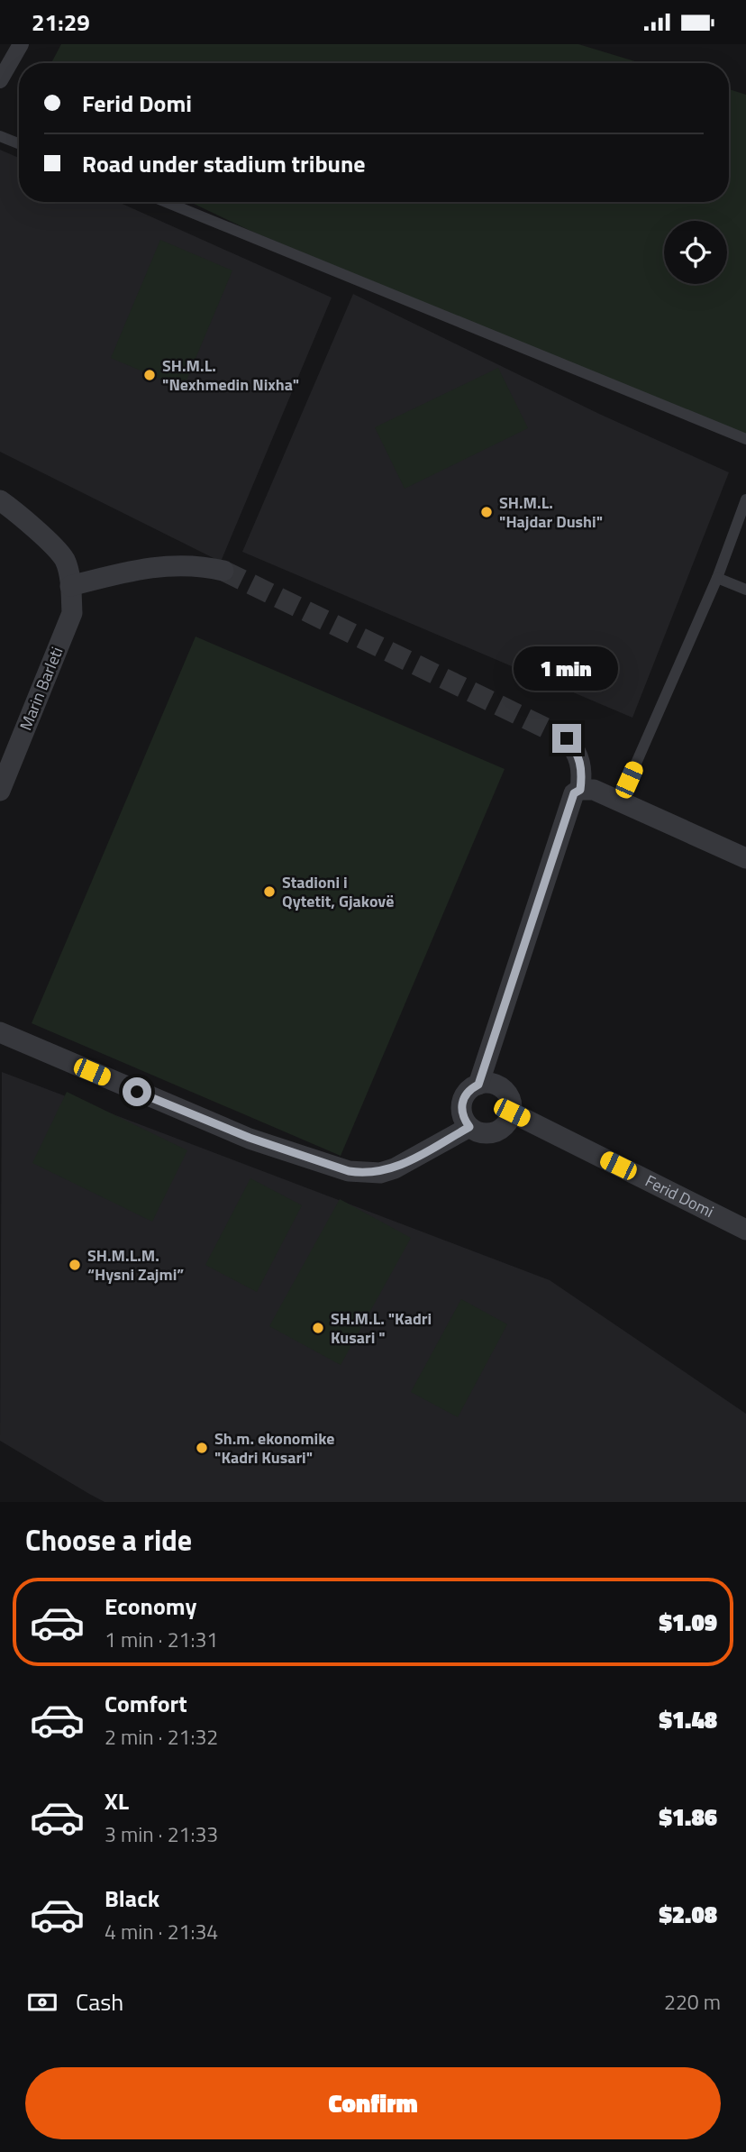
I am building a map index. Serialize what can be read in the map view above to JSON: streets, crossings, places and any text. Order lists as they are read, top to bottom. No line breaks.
{"streets":{"street":["Marin Barleti","Ferid Domi"]},"places":["SH.M.L. \"Nexhmedin Nixha\"","SH.M.L. \"Hajdar Dushi\"","Stadioni i Qytetit, Gjakovë","SH.M.L.M. “Hysni Zajmi”","SH.M.L. \"Kadri Kusari \"","Sh.m. ekonomike \"Kadri Kusari\""],"page":{"status":"21:29","banner":["Ferid Domi","Road under stadium tribune"],"bubble":"1 min","heading":"Choose a ride","list":[{"name":"Economy","note":"1 min · 21:31","value":"$1.09"},{"name":"Comfort","note":"2 min · 21:32","value":"$1.48"},{"name":"XL","note":"3 min · 21:33","value":"$1.86"},{"name":"Black","note":"4 min · 21:34","value":"$2.08"}],"pay":["Cash","220 m"],"buttons":"Confirm"}}
